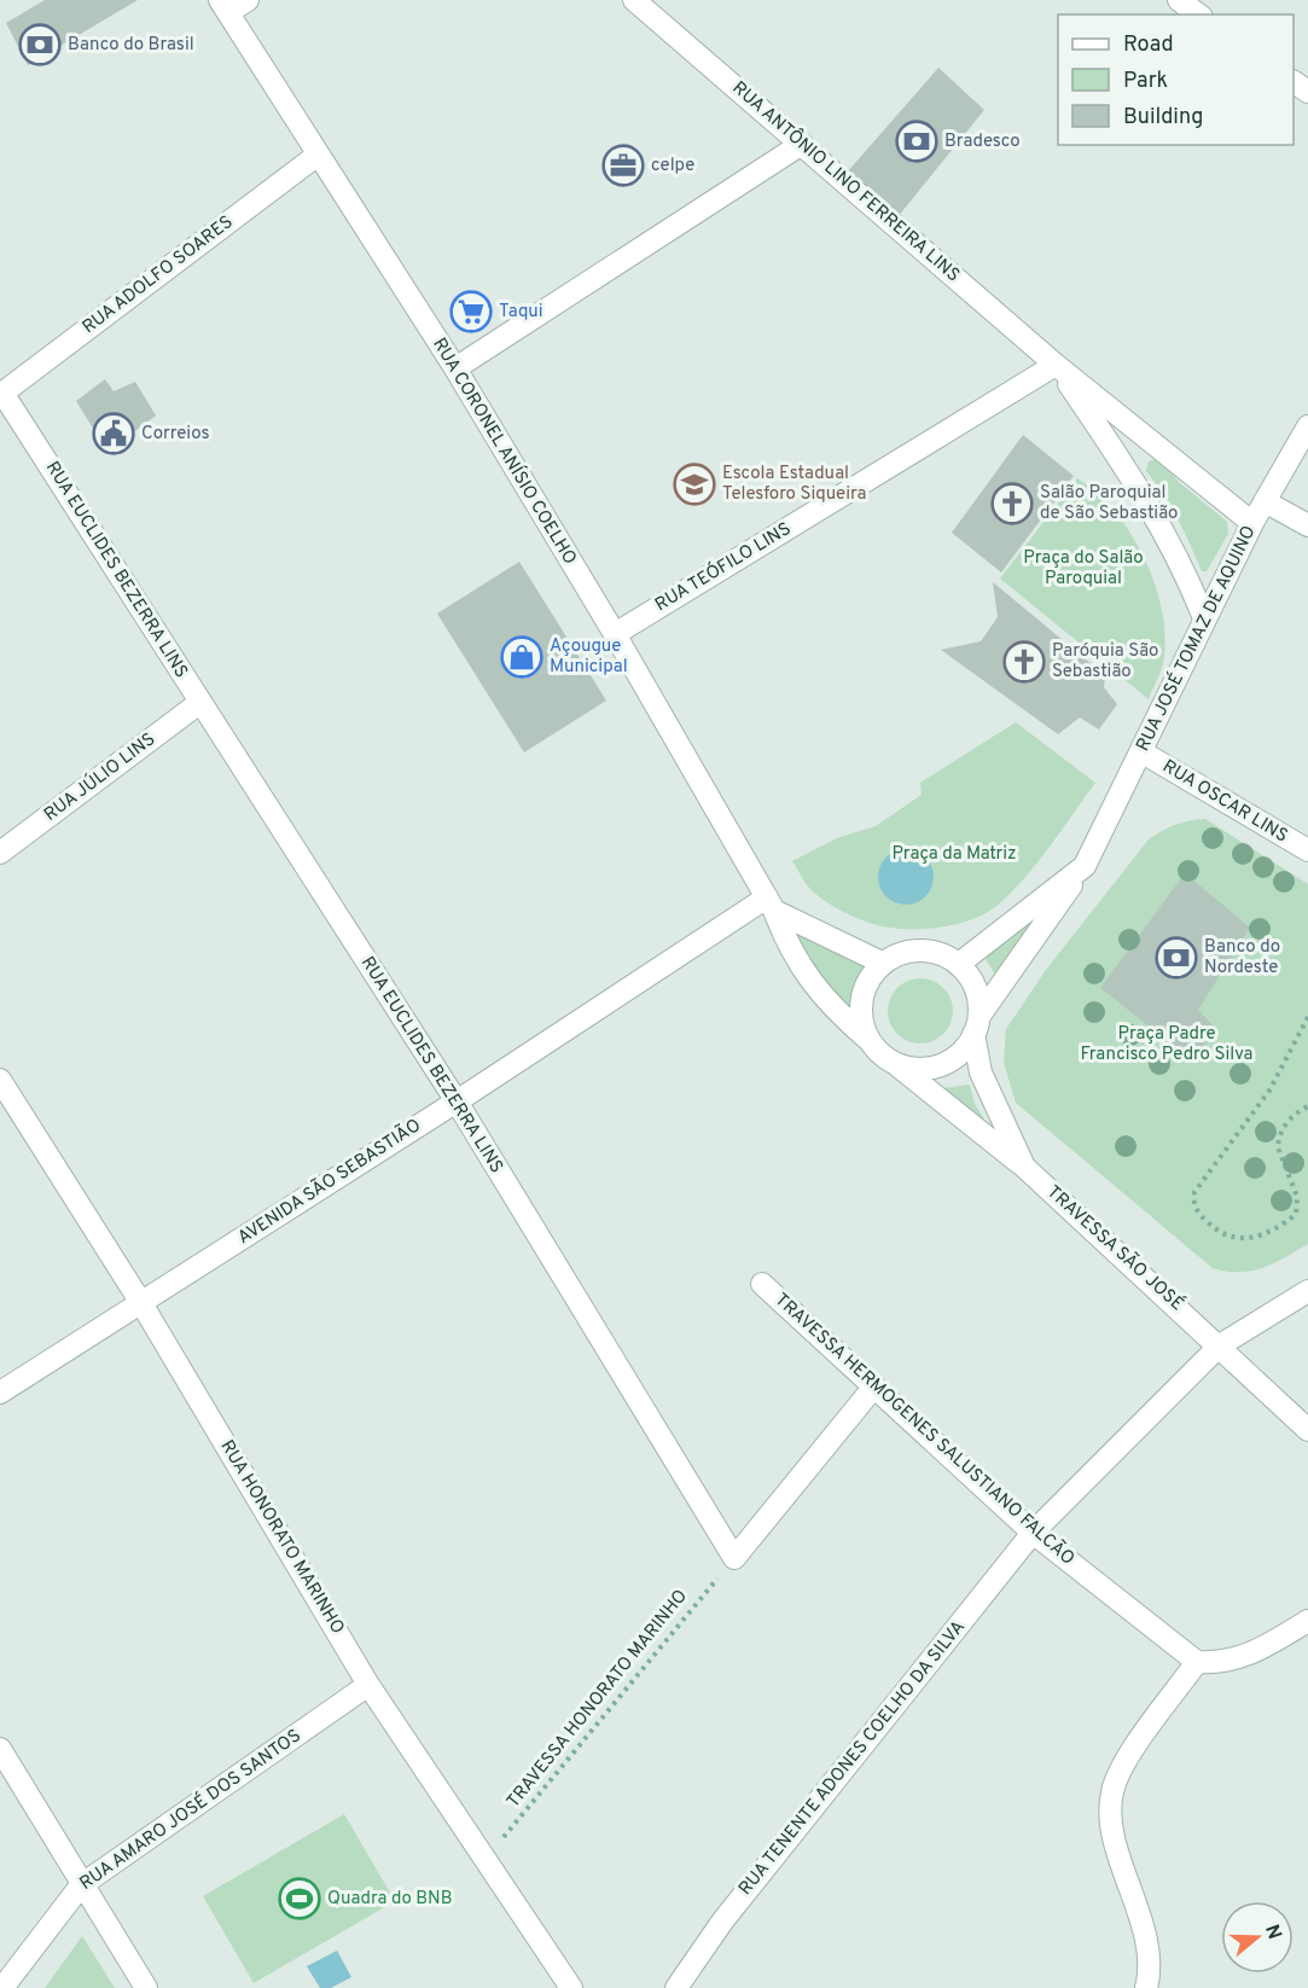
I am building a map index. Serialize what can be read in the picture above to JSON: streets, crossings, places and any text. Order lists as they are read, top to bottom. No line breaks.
{"streets":{"street":["RUA ANTÔNIO LINO FERREIRA LINS","RUA ADOLFO SOARES","RUA CORONEL ANÍSIO COELHO","RUA TEÓFILO LINS","RUA EUCLIDES BEZERRA LINS","RUA JOSÉ TOMAZ DE AQUINO","RUA JÚLIO LINS","RUA OSCAR LINS","AVENIDA SÃO SEBASTIÃO","TRAVESSA SÃO JOSÉ","TRAVESSA HERMOGENES SALUSTIANO FALCÃO","RUA HONORATO MARINHO","RUA TENENTE ADONES COELHO DA SILVA","RUA AMARO JOSÉ DOS SANTOS"],"path":["TRAVESSA HONORATO MARINHO"]},"crossings":[["RUA ANTÔNIO LINO FERREIRA LINS","RUA TEÓFILO LINS"],["RUA ANTÔNIO LINO FERREIRA LINS","RUA JOSÉ TOMAZ DE AQUINO"],["RUA ADOLFO SOARES","RUA CORONEL ANÍSIO COELHO"],["RUA ADOLFO SOARES","RUA EUCLIDES BEZERRA LINS"],["RUA CORONEL ANÍSIO COELHO","RUA TEÓFILO LINS"],["RUA CORONEL ANÍSIO COELHO","RUA JOSÉ TOMAZ DE AQUINO"],["RUA CORONEL ANÍSIO COELHO","AVENIDA SÃO SEBASTIÃO"],["RUA CORONEL ANÍSIO COELHO","TRAVESSA SÃO JOSÉ"],["RUA EUCLIDES BEZERRA LINS","RUA JÚLIO LINS"],["RUA EUCLIDES BEZERRA LINS","AVENIDA SÃO SEBASTIÃO"],["RUA EUCLIDES BEZERRA LINS","TRAVESSA HONORATO MARINHO"],["RUA JOSÉ TOMAZ DE AQUINO","RUA OSCAR LINS"],["RUA JOSÉ TOMAZ DE AQUINO","TRAVESSA SÃO JOSÉ"],["AVENIDA SÃO SEBASTIÃO","RUA HONORATO MARINHO"],["TRAVESSA HERMOGENES SALUSTIANO FALCÃO","RUA TENENTE ADONES COELHO DA SILVA"],["RUA HONORATO MARINHO","TRAVESSA HONORATO MARINHO"],["RUA HONORATO MARINHO","RUA AMARO JOSÉ DOS SANTOS"]],"parks":["Praça do Salão Paroquial","Praça da Matriz","Praça Padre Francisco Pedro Silva"],"places":{"bank":["Banco do Brasil","Bradesco","Banco do Nordeste"],"office":["celpe"],"supermarket":["Taqui"],"public building":["Correios"],"school or university":["Escola Estadual Telesforo Siqueira"],"church":["Salão Paroquial de São Sebastião","Paróquia São Sebastião"],"shop":["Açougue Municipal"],"sports":["Quadra do BNB"]},"legend":["Road","Park","Building"],"north":"right"}
